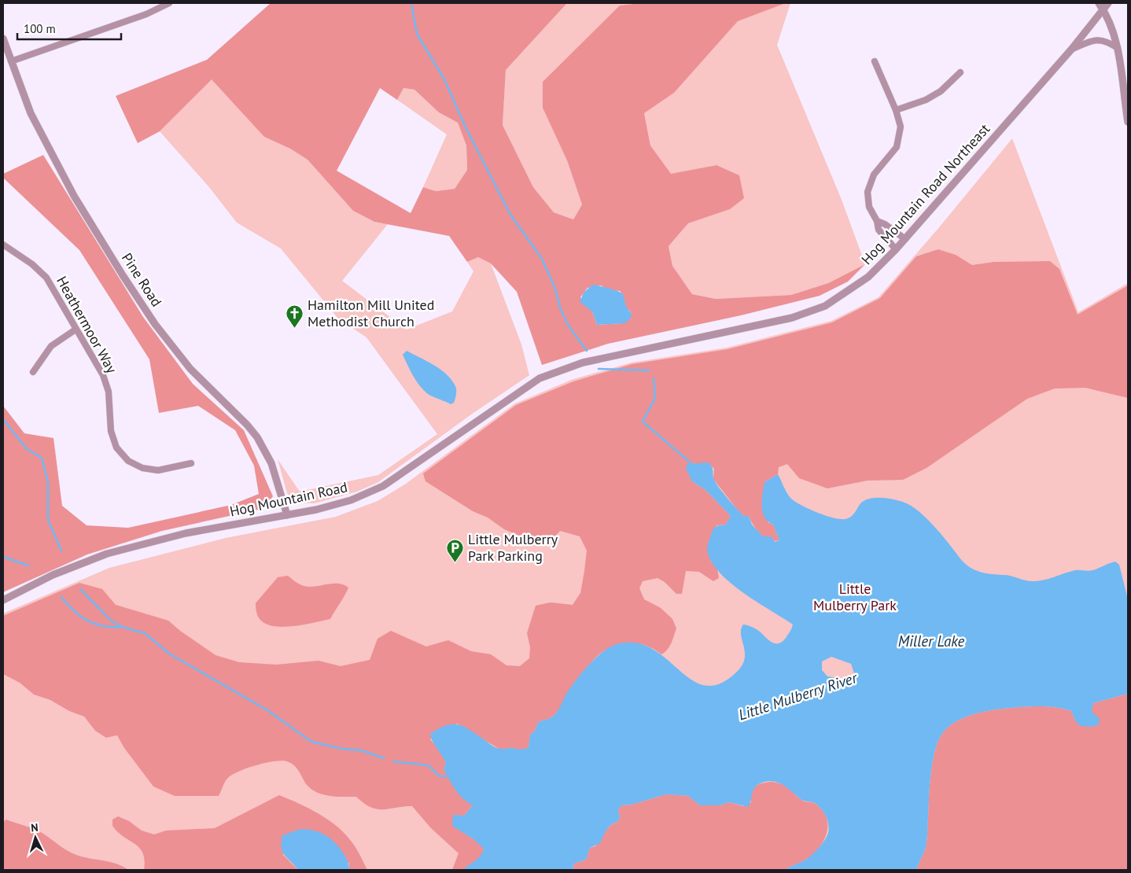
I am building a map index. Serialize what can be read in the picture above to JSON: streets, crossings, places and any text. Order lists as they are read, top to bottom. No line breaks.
{"streets":{"street":["Hog Mountain Road Northeast","Pine Road","Heathermoor Way","Hog Mountain Road"]},"crossings":[["Hog Mountain Road Northeast","Hog Mountain Road"],["Pine Road","Hog Mountain Road"]],"water":["Miller Lake","Little Mulberry River"],"parks":["Little Mulberry Park"],"places":{"church":["Hamilton Mill United Methodist Church"],"parking":["Little Mulberry Park Parking"]},"scale_bar":"100 m","north":"top"}
